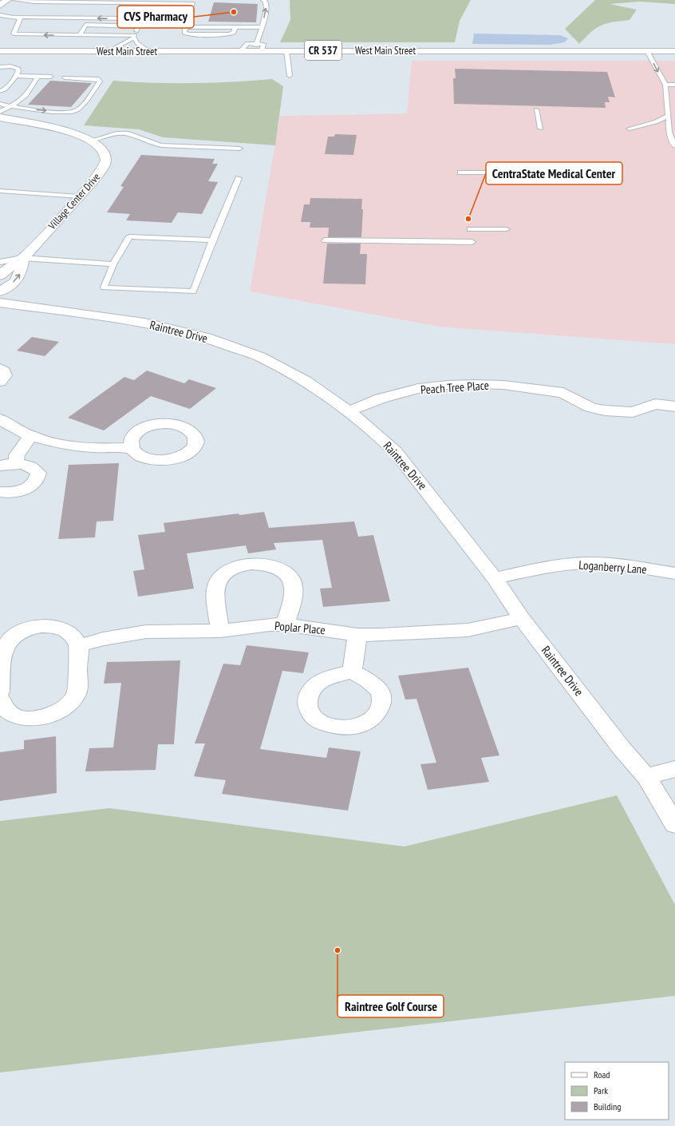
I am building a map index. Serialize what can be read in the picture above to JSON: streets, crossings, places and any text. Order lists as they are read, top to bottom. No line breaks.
{"streets":{"street":["CR 537","West Main Street","Village Center Drive","Raintree Drive","Peach Tree Place","Loganberry Lane","Poplar Place"]},"crossings":[["Raintree Drive","Peach Tree Place"],["Raintree Drive","Loganberry Lane"],["Raintree Drive","Poplar Place"]],"places":["CVS Pharmacy","CentraState Medical Center","Raintree Golf Course"],"legend":["Road","Park","Building"]}
